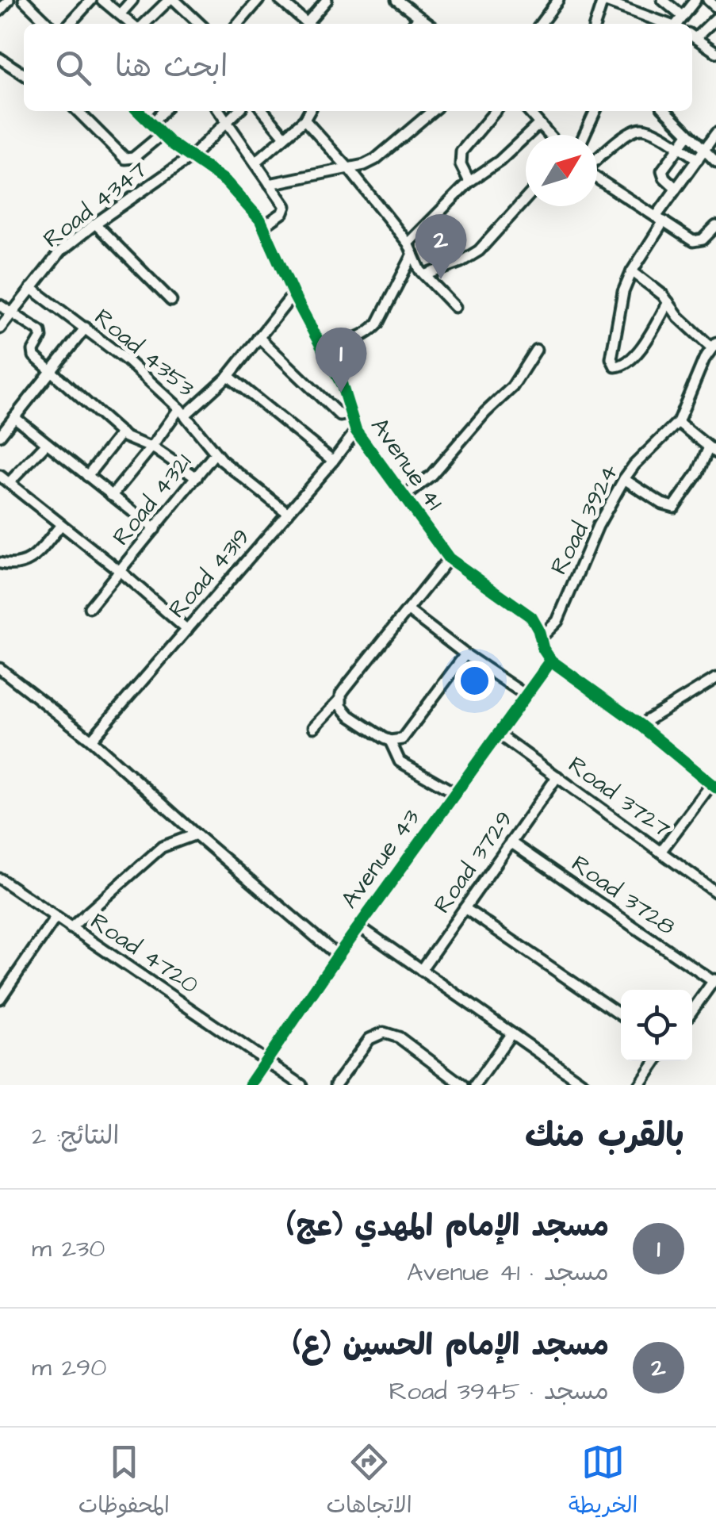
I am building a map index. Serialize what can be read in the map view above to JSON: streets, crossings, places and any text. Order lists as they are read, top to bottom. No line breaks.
{"streets":{"street":["Road 4347","Road 4353","Avenue 41","Road 4321","Road 3924","Road 4319","Road 3727","Avenue 43","Road 3729","Road 3728","Road 4720"]},"crossings":[["Road 4347","Road 4353"],["Road 4347","Avenue 41"],["Road 4353","Avenue 41"],["Road 4353","Road 4319"],["Avenue 41","Road 3924"],["Avenue 41","Road 4319"],["Avenue 41","Avenue 43"],["Road 3727","Avenue 43"],["Road 3727","Road 3729"],["Avenue 43","Road 4720"],["Road 3729","Road 3728"]],"north":"top right","page":{"search":"ابحث هنا","pins":["2","1"],"heading":["بالقرب منك","النتائج: 2"],"list":[{"mark":"1","name":"مسجد الإمام المهدي (عج)","note":"مسجد · Avenue 41","value":"230 m"},{"mark":"2","name":"مسجد الإمام الحسين (ع)","note":"مسجد · Road 3945","value":"290 m"}],"nav":["الخريطة","الاتجاهات","المحفوظات"]}}
